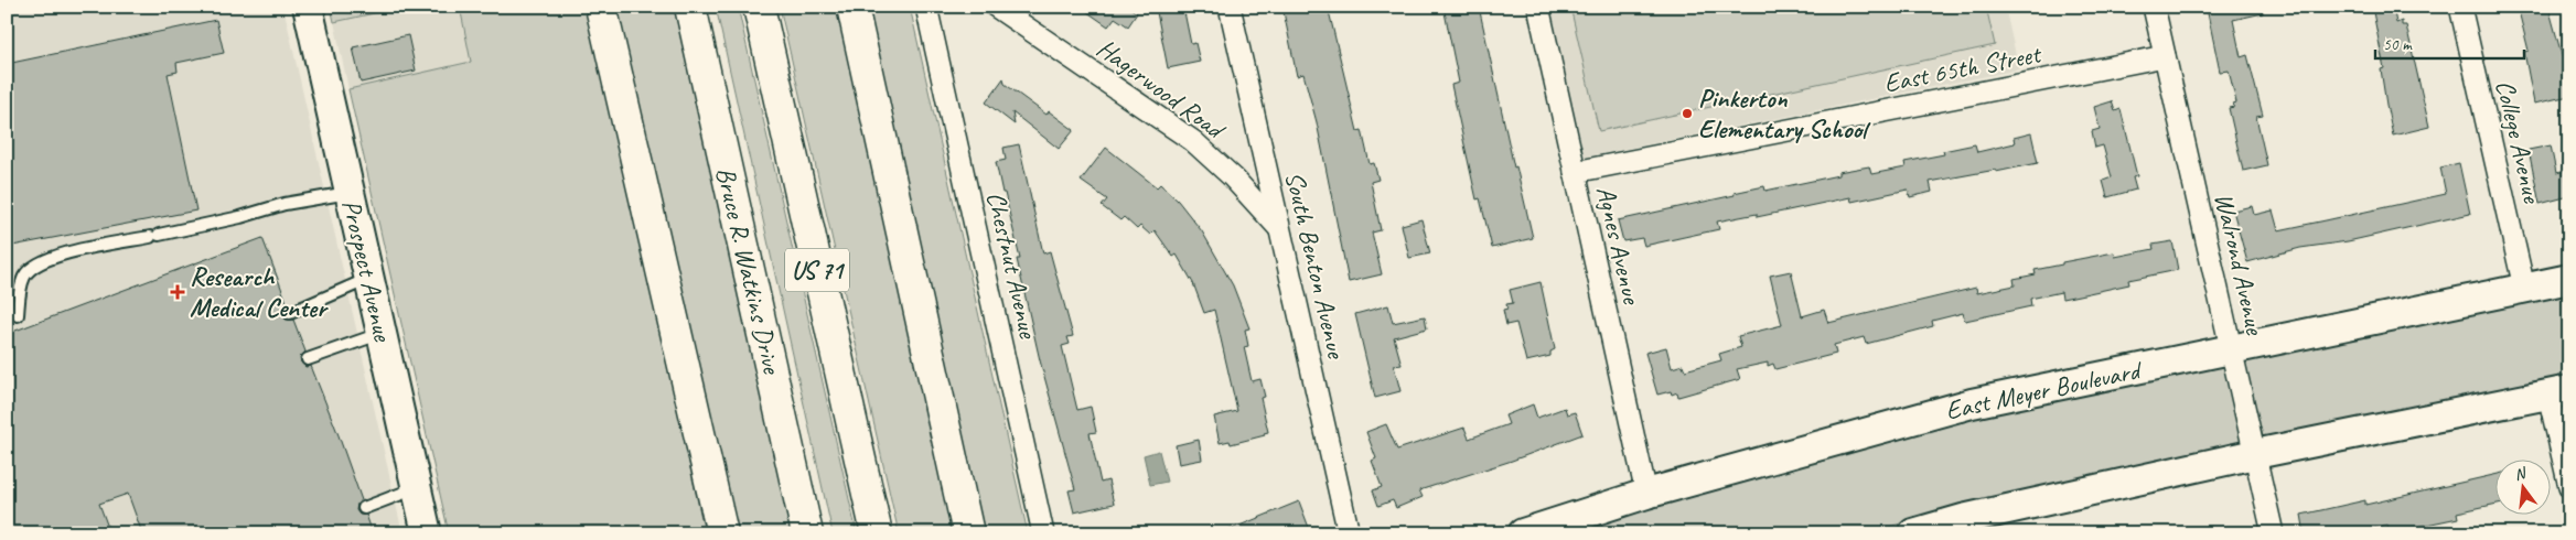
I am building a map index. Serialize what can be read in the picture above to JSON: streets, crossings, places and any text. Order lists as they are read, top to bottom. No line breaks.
{"streets":{"highway":["Bruce R. Watkins Drive","US 71"],"main road":["Prospect Avenue","East Meyer Boulevard"],"street":["East 65th Street","Hagerwood Road","College Avenue","Agnes Avenue","Walrond Avenue","Chestnut Avenue","South Benton Avenue"]},"crossings":[["East 65th Street","Agnes Avenue"],["East 65th Street","Walrond Avenue"],["Hagerwood Road","South Benton Avenue"],["College Avenue","East Meyer Boulevard"],["Agnes Avenue","East Meyer Boulevard"],["Walrond Avenue","East Meyer Boulevard"]],"places":{"other":["Pinkerton Elementary School"],"health":["Research Medical Center"]},"scale_bar":"50 m","north":"top"}
